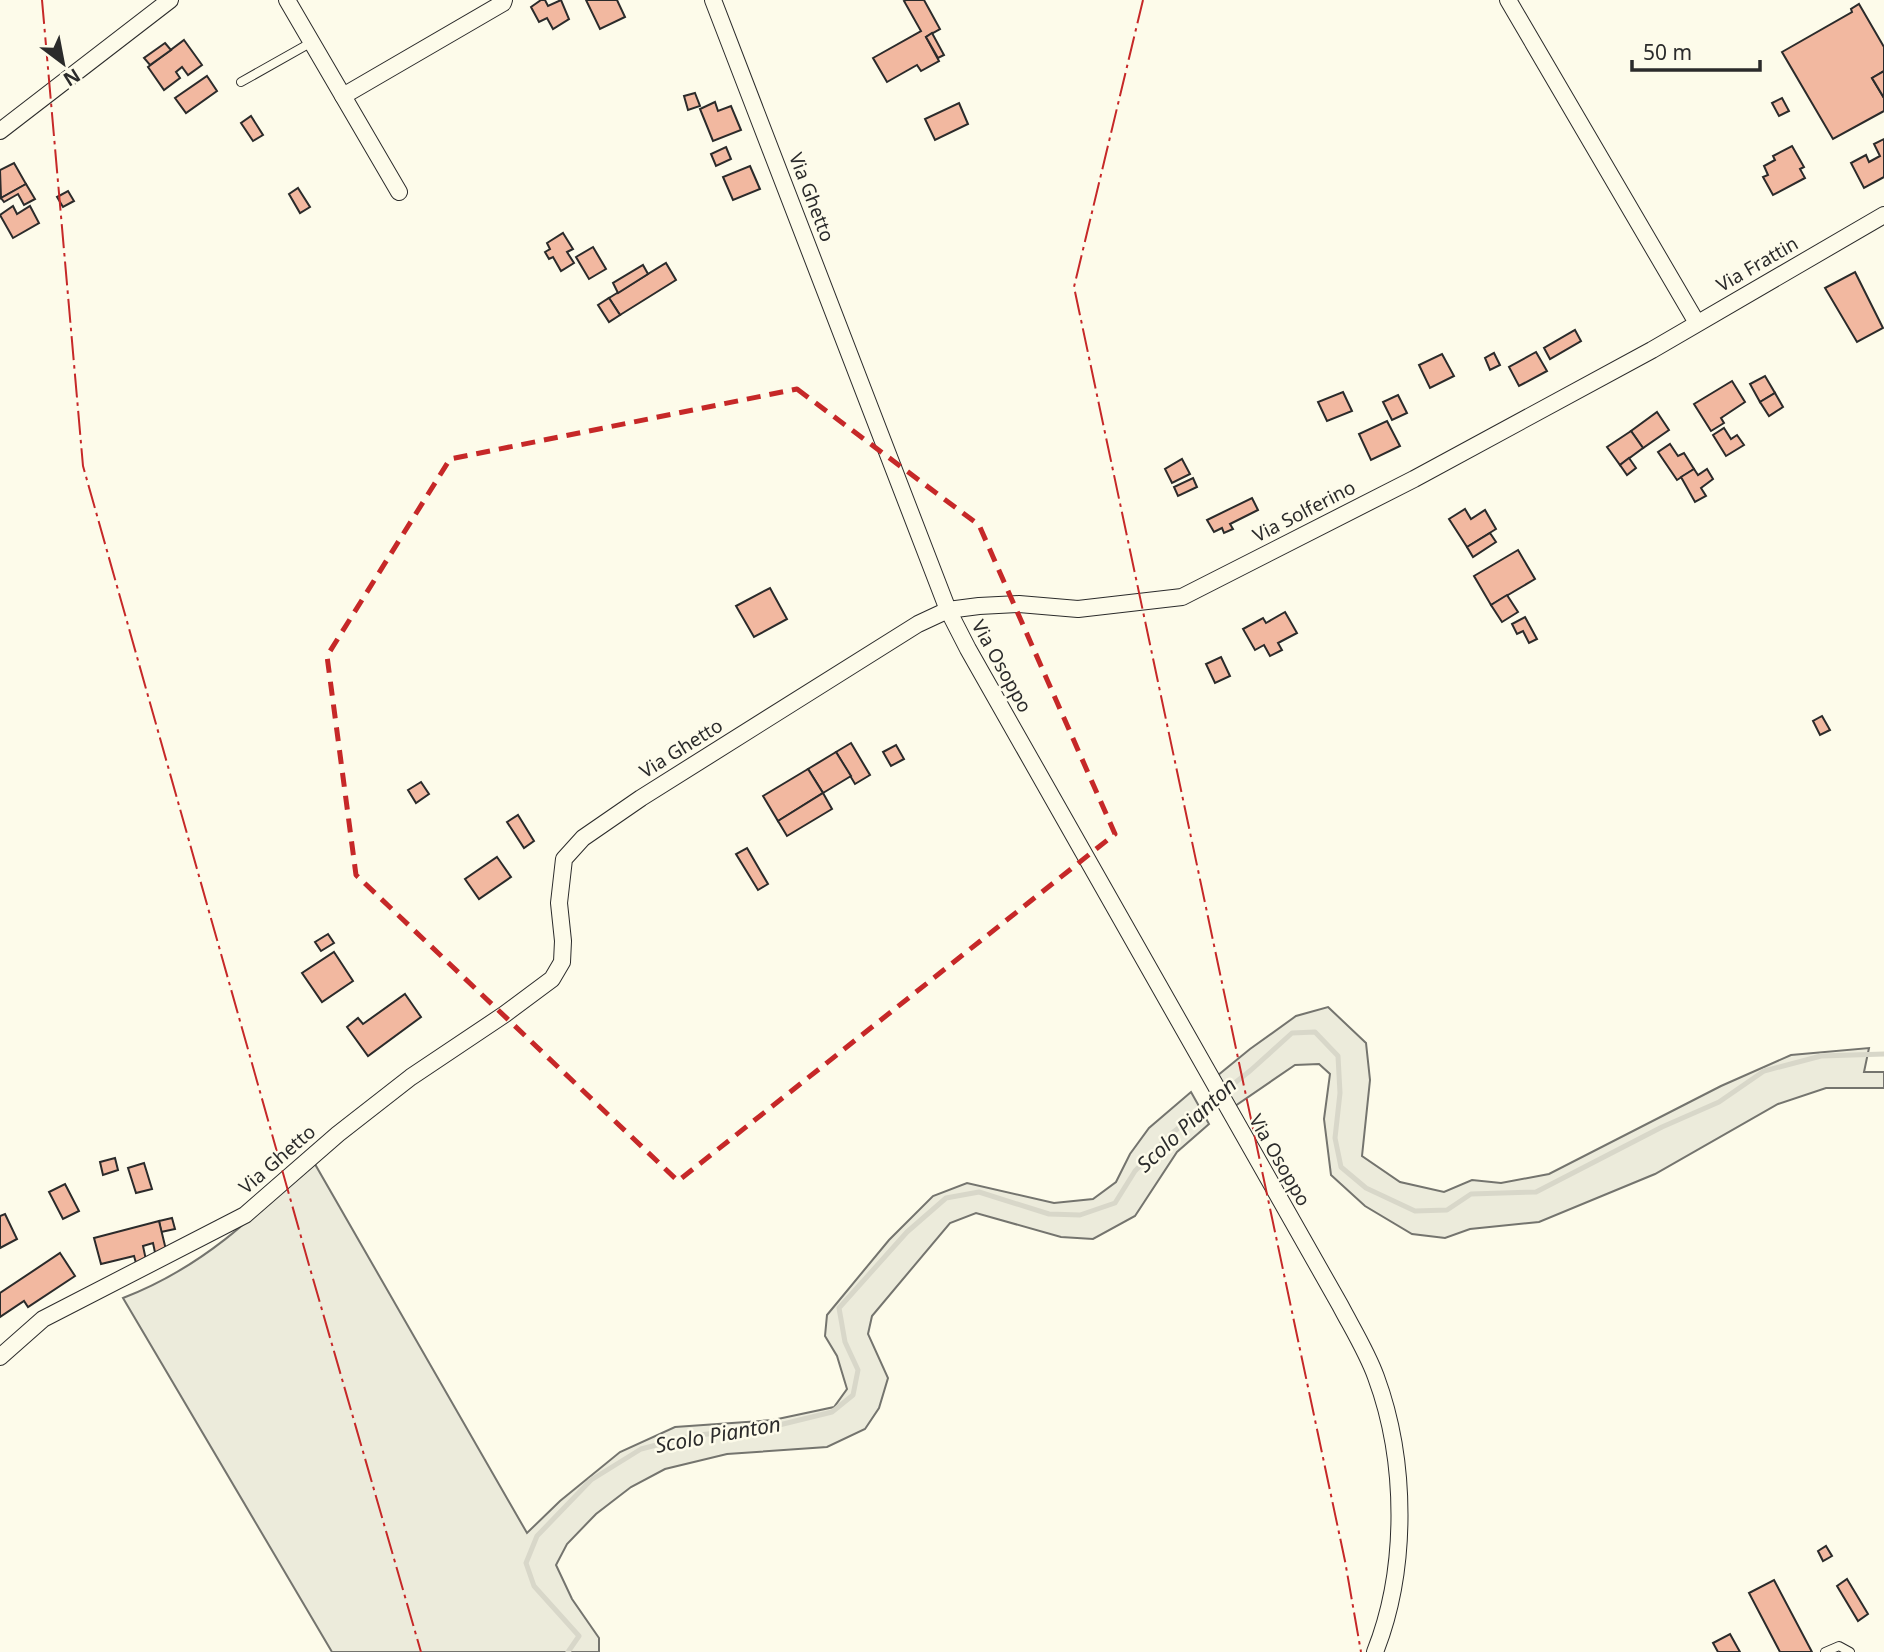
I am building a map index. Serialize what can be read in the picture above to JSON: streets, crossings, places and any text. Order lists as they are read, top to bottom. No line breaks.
{"streets":{"street":["Via Ghetto","Via Frattin","Via Solferino","Via Osoppo"]},"crossings":[["Via Ghetto","Via Solferino"],["Via Ghetto","Via Osoppo"],["Via Frattin","Via Solferino"],["Via Solferino","Via Osoppo"]],"water":["Scolo Pianton"],"scale_bar":"50 m","north":"bottom right"}
